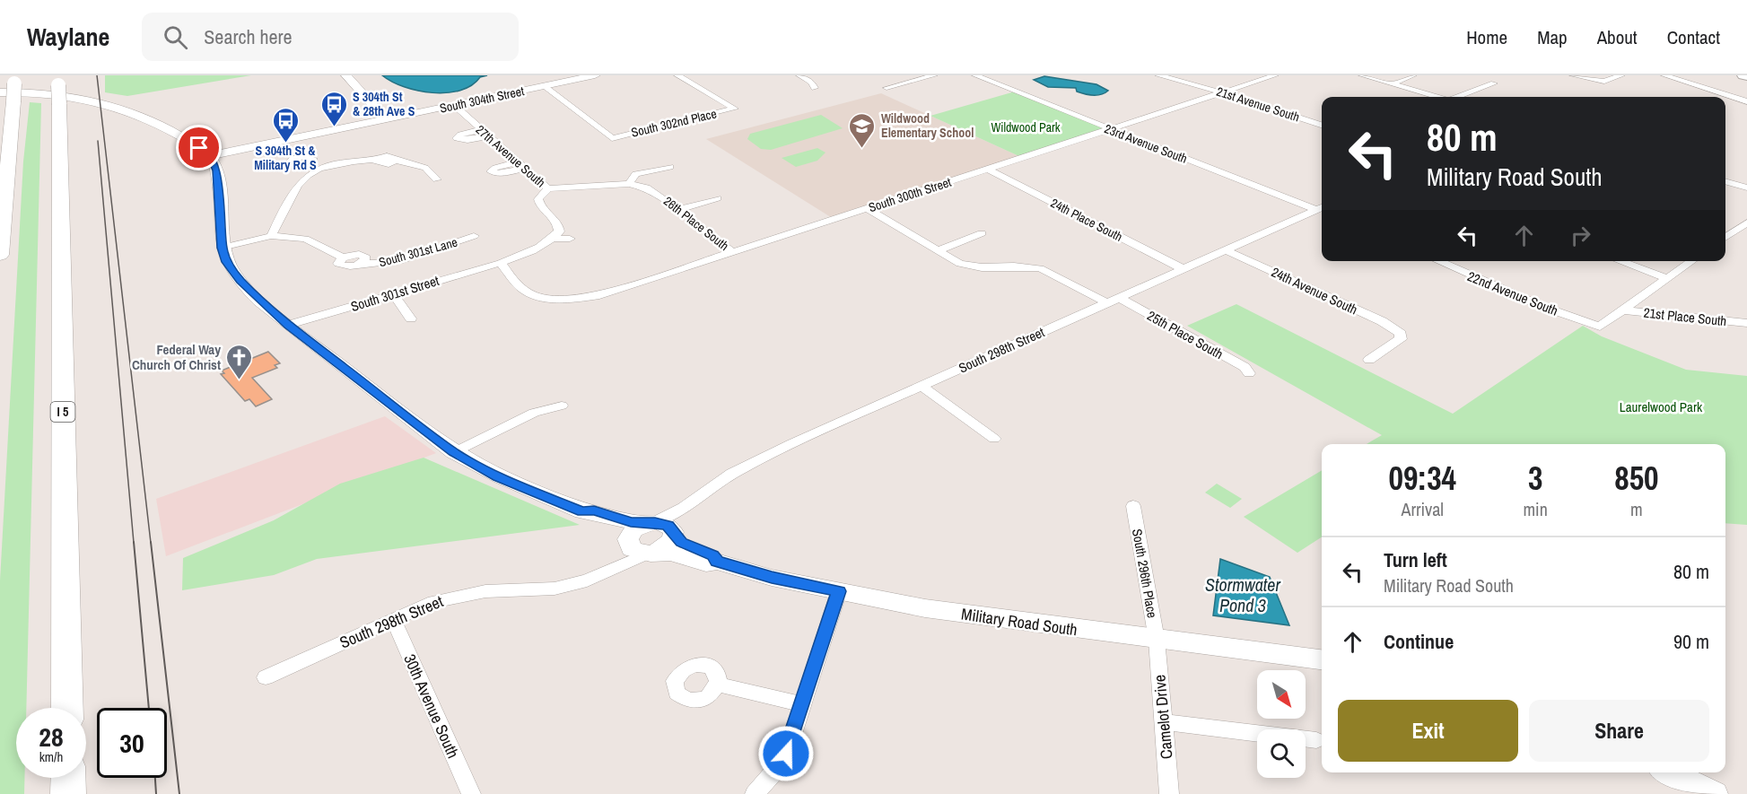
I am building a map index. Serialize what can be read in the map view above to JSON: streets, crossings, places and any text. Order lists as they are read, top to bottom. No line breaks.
{"streets":{"highway":["I 5"],"main road":["South 304th Street","Military Road South"],"street":["21st Avenue South","South 302nd Place","23rd Avenue South","27th Avenue South","South 300th Street","24th Place South","26th Place South","South 301st Lane","24th Avenue South","South 301st Street","22nd Avenue South","21st Place South","25th Place South","South 298th Street","South 296th Place","30th Avenue South","Camelot Drive"]},"crossings":[["South 304th Street","South 302nd Place"],["South 304th Street","27th Avenue South"],["South 304th Street","Military Road South"],["21st Avenue South","South 300th Street"],["23rd Avenue South","South 300th Street"],["South 300th Street","24th Place South"],["South 300th Street","26th Place South"],["South 300th Street","South 301st Street"],["24th Place South","South 298th Street"],["24th Avenue South","South 298th Street"],["South 301st Street","Military Road South"],["22nd Avenue South","21st Place South"],["25th Place South","South 298th Street"],["South 298th Street","Military Road South"],["South 298th Street","30th Avenue South"],["South 296th Place","Military Road South"],["South 296th Place","Camelot Drive"],["Military Road South","Camelot Drive"]],"water":["Stormwater Pond 3"],"parks":["Wildwood Park","Laurelwood Park"],"places":{"bus stop":["S 304th St & 28th Ave S","S 304th St & Military Rd S"],"school or university":["Wildwood Elementary School"],"church":["Federal Way Church Of Christ"]},"north":"bottom right","page":{"header":"Waylane","search":"Search here","nav":["Home","Map","About","Contact"],"turn":["80 m","Military Road South"],"eta":["09:34","Arrival","3","min","850","m"],"list":[{"name":"Turn left","note":"Military Road South","value":"80 m"},{"name":"Continue","value":"90 m"}],"buttons":["Exit","Share"],"speed":"28 km/h","limit":"30"}}
